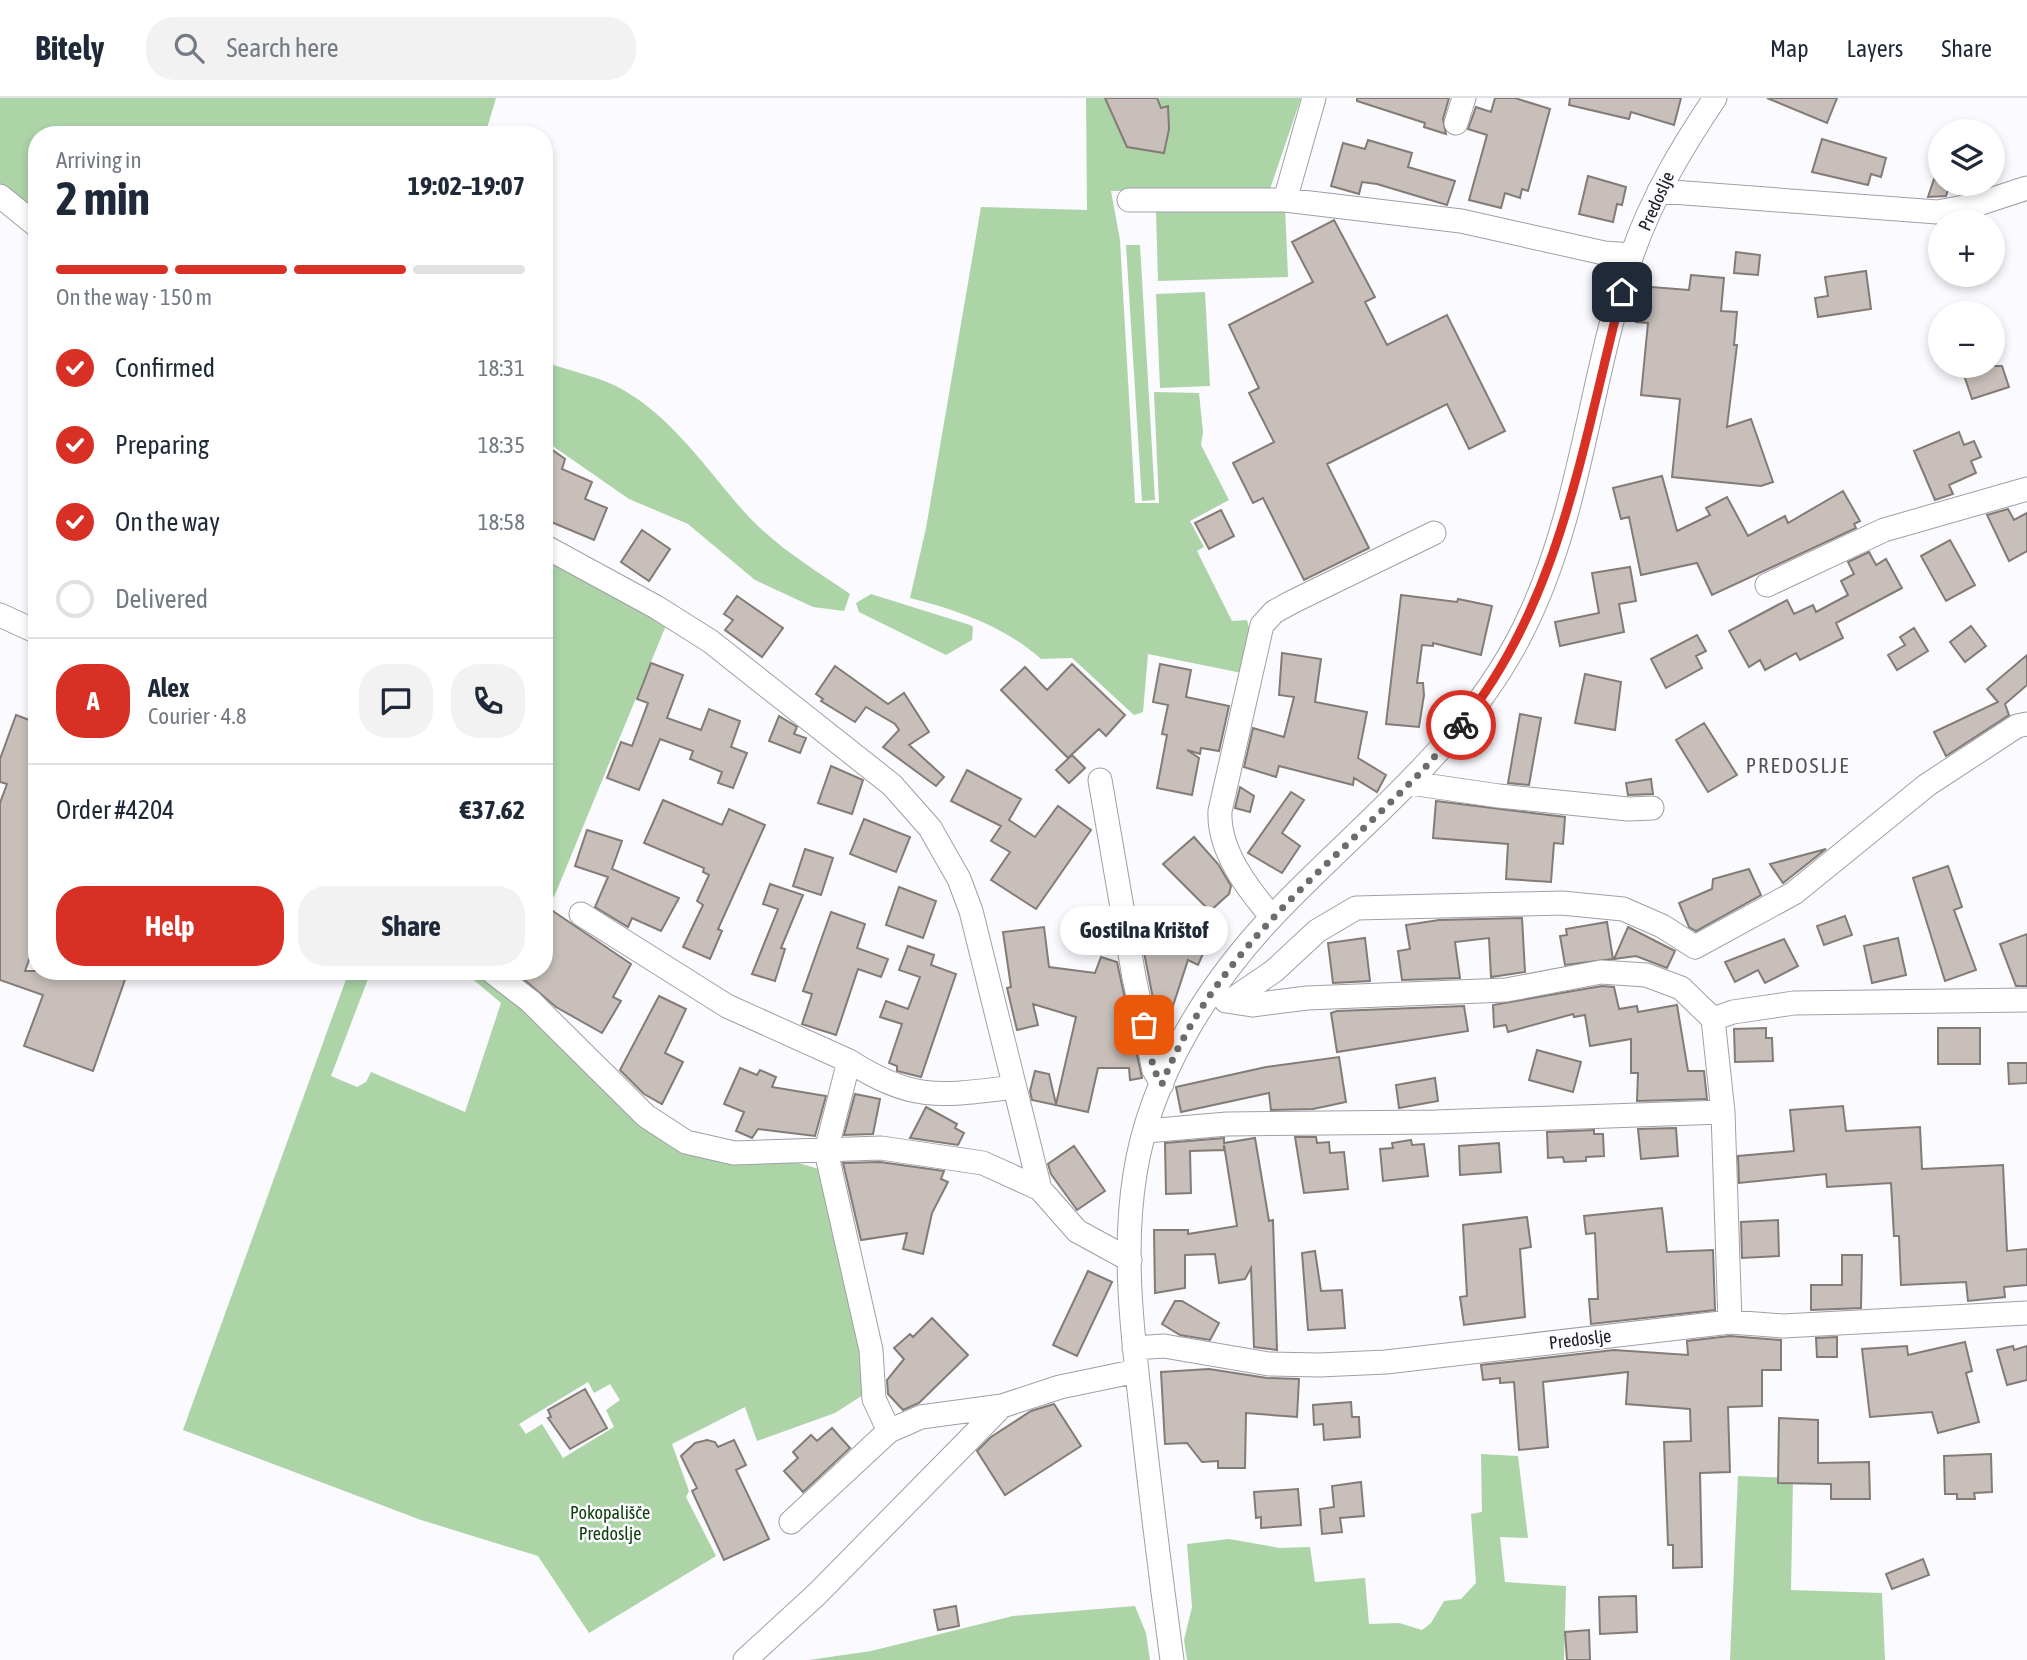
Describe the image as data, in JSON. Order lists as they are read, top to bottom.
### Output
{
  "streets": {
    "street": ["Predoslje"]
  },
  "districts": ["PREDOSLJE"],
  "parks": ["Pokopališče Predoslje"],
  "places": ["Gostilna Krištof"],
  "page": {
    "header": "Bitely",
    "search": "Search here",
    "nav": ["Map", "Layers", "Share"],
    "map_buttons": ["+", "−"],
    "heading": ["2 min", "Arriving in", "19:02–19:07"],
    "panel": [
      "Alex",
      "Courier · 4.8",
      "Order #4204",
      "€37.62"
    ],
    "bar": "On the way · 150 m",
    "list": [
      ["Confirmed", "18:31"],
      ["Preparing", "18:35"],
      ["On the way", "18:58"],
      "Delivered"
    ],
    "round": "A",
    "buttons": ["Help", "Share"],
    "bubble": "Gostilna Krištof"
  }
}
